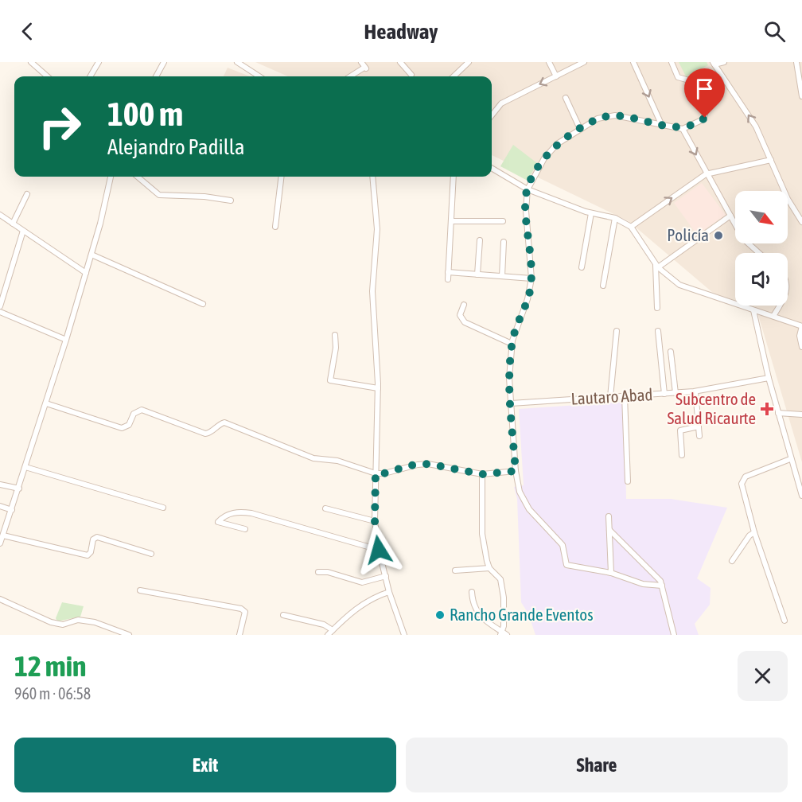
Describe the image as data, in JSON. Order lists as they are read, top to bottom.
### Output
{
  "streets": {
    "street": ["Lautaro Abad"]
  },
  "places": {
    "other": ["Policía", "Rancho Grande Eventos"],
    "health": ["Subcentro de Salud Ricaurte"]
  },
  "north": "bottom right",
  "page": {
    "header": "Headway",
    "turn": ["100 m", "Alejandro Padilla"],
    "heading": ["12 min", "960 m · 06:58"],
    "buttons": ["Exit", "Share"]
  }
}
